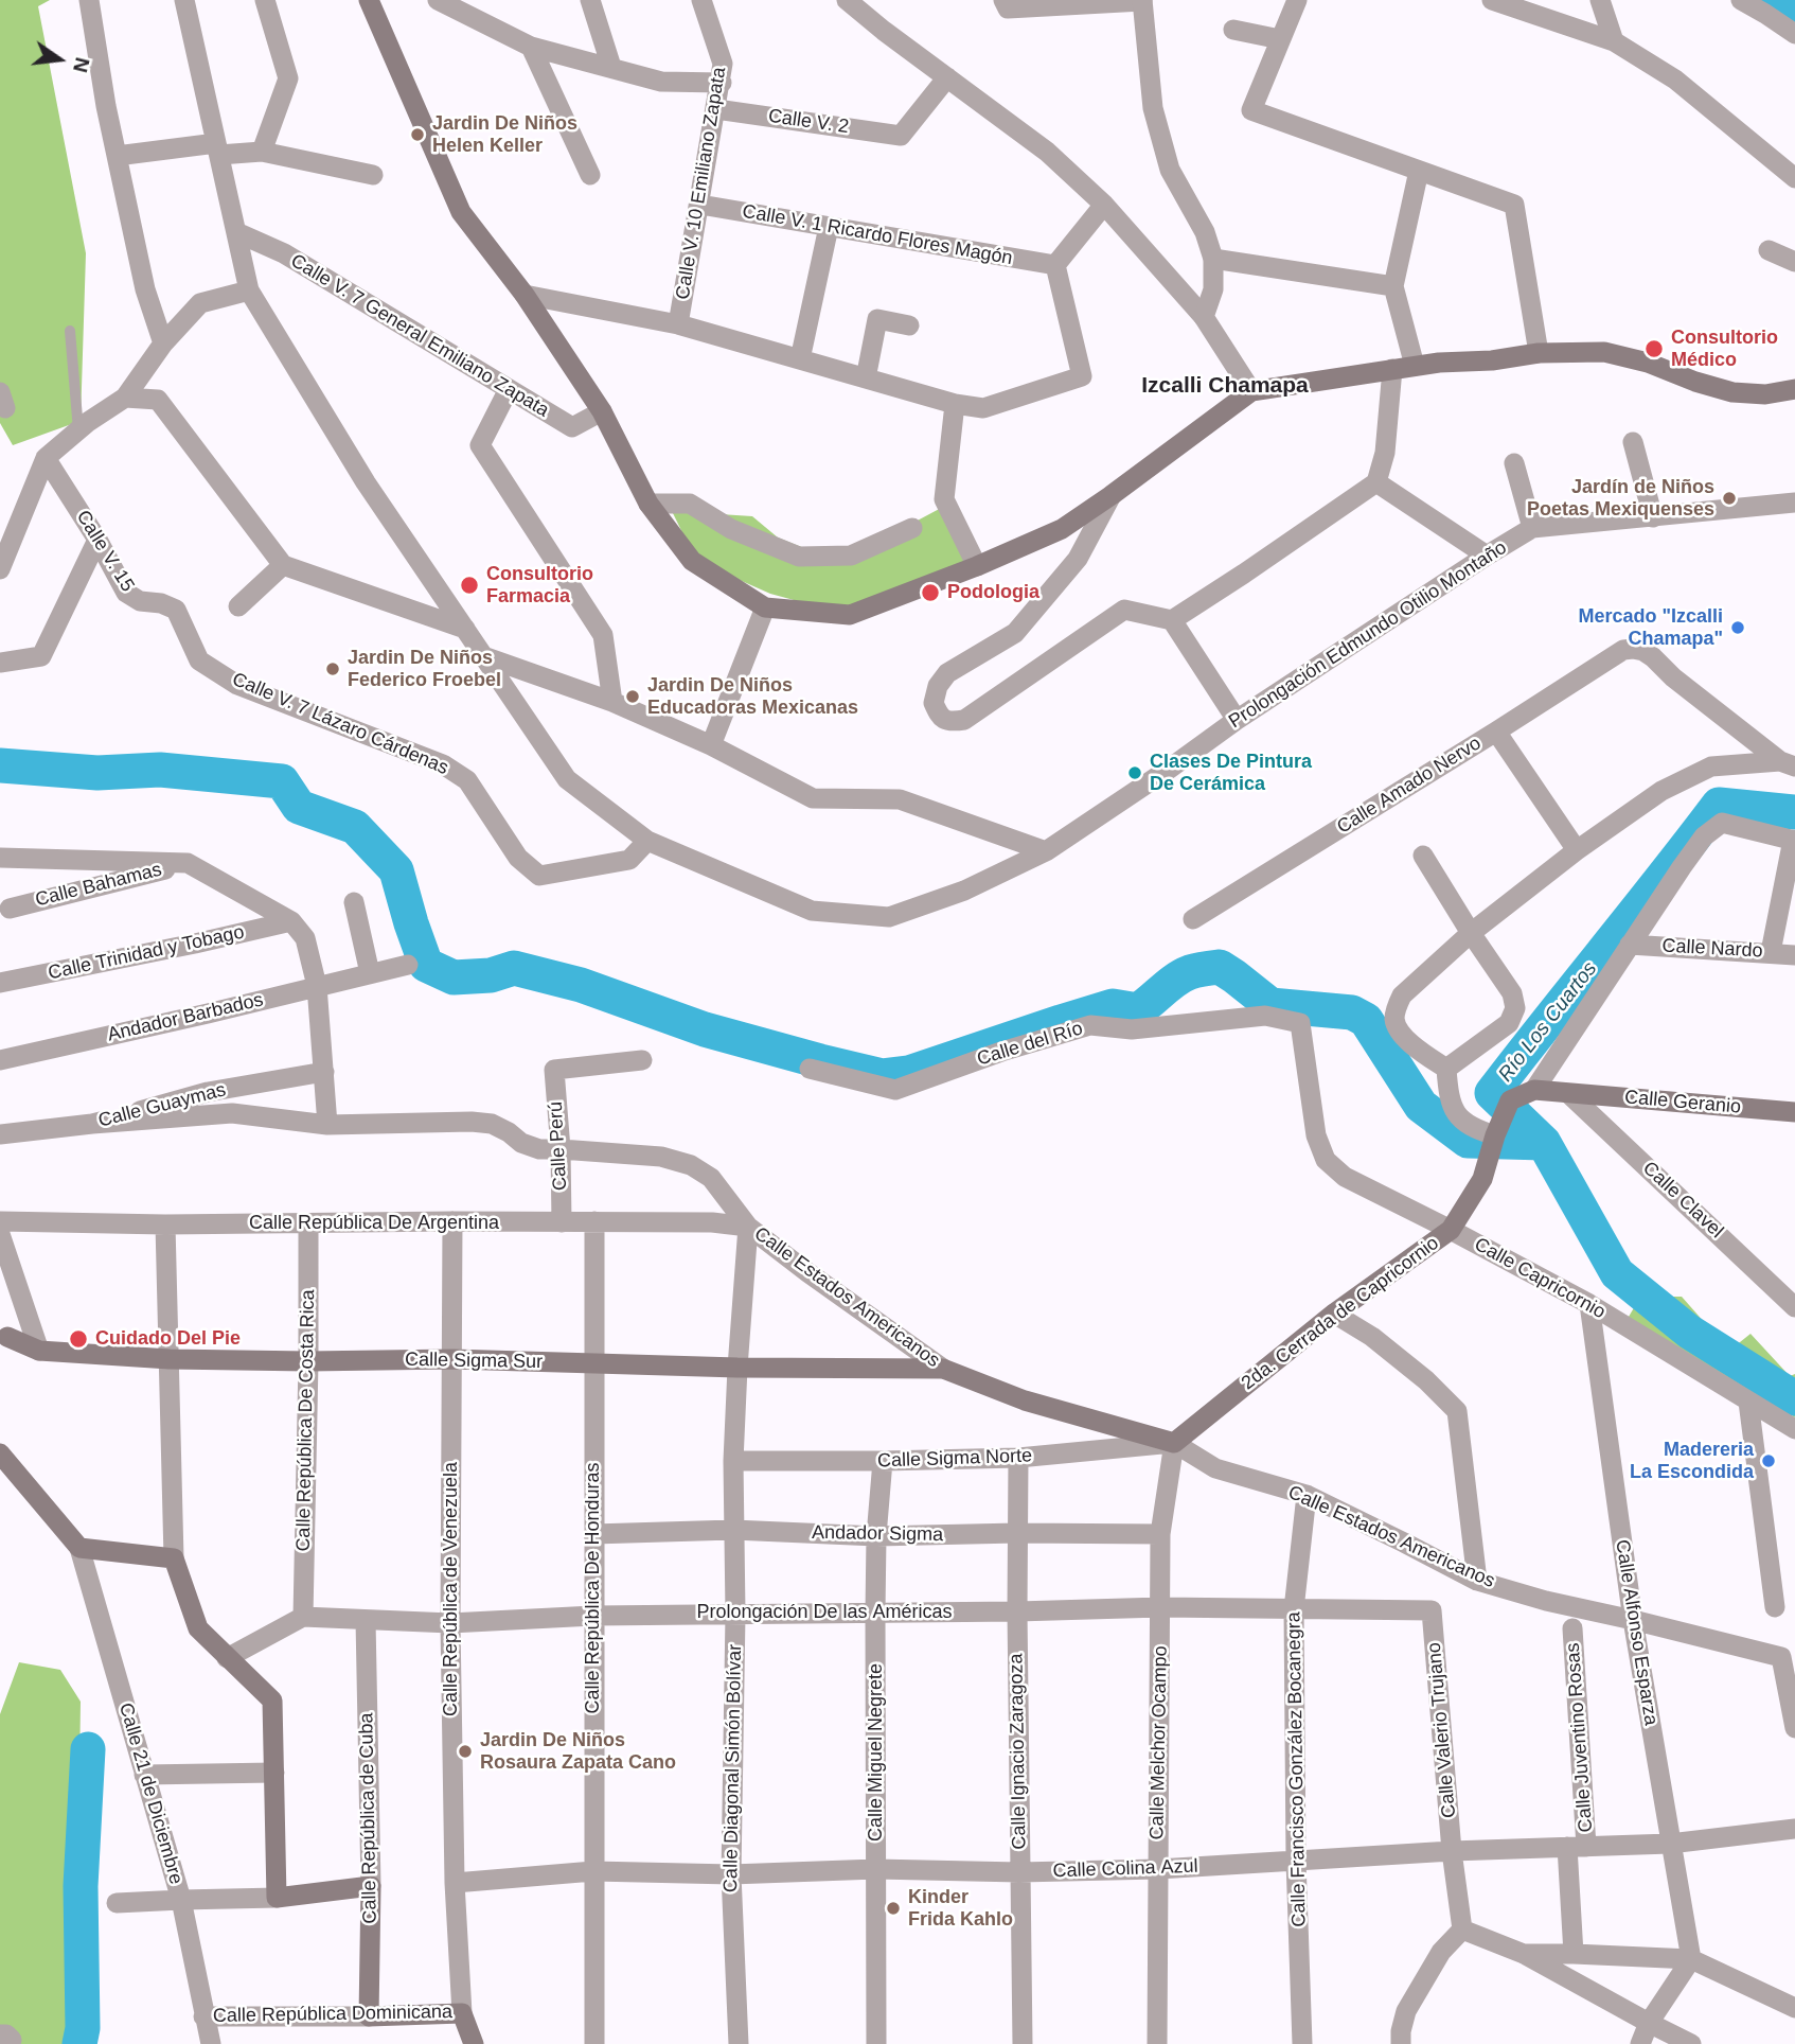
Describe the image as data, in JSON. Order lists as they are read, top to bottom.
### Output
{
  "streets": {
    "main road": [
      "Calle Geranio",
      "Calle Estados Americanos",
      "2da. Cerrada de Capricornio",
      "Calle Sigma Sur",
      "Calle República de Venezuela",
      "Calle República de Cuba",
      "Calle República Dominicana"
    ],
    "street": [
      "Calle V. 2",
      "Calle V. 10 Emiliano Zapata",
      "Calle V. 1 Ricardo Flores Magón",
      "Calle V. 7 General Emiliano Zapata",
      "Calle V. 15",
      "Prolongación Edmundo Otilio Montaño",
      "Calle V. 7 Lázaro Cárdenas",
      "Calle Amado Nervo",
      "Calle Bahamas",
      "Calle Nardo",
      "Calle Trinidad y Tobago",
      "Andador Barbados",
      "Calle del Río",
      "Calle Guaymas",
      "Calle Perú",
      "Calle Clavel",
      "Calle República De Argentina",
      "Calle Capricornio",
      "Calle República De Costa Rica",
      "Calle Sigma Norte",
      "Andador Sigma",
      "Calle República De Honduras",
      "Prolongación De las Américas",
      "Calle Alfonso Esparza",
      "Calle Valerio Trujano",
      "Calle Juventino Rosas",
      "Calle Melchor Ocampo",
      "Calle Ignacio Zaragoza",
      "Calle Miguel Negrete",
      "Calle Diagonal Simón Bolívar",
      "Calle Francisco González Bocanegra",
      "Calle 21 de Diciembre",
      "Calle Colina Azul"
    ]
  },
  "crossings": [
    ["Calle V. 2", "Calle V. 10 Emiliano Zapata"],
    ["Calle V. 10 Emiliano Zapata", "Calle V. 1 Ricardo Flores Magón"],
    ["Calle V. 7 General Emiliano Zapata", "Prolongación Edmundo Otilio Montaño"],
    ["Calle V. 15", "Calle V. 7 Lázaro Cárdenas"],
    ["Prolongación Edmundo Otilio Montaño", "Calle V. 7 Lázaro Cárdenas"],
    ["Calle del Río", "Calle Capricornio"],
    ["Calle Geranio", "Calle Clavel"],
    ["Calle Guaymas", "Calle Estados Americanos"],
    ["Calle Perú", "Calle República De Argentina"],
    ["Calle Perú", "Calle Estados Americanos"],
    ["Calle República De Argentina", "Calle Estados Americanos"],
    ["Calle República De Argentina", "Calle República De Costa Rica"],
    ["Calle República De Argentina", "Calle República De Honduras"],
    ["Calle República De Argentina", "Calle República de Venezuela"],
    ["Calle República De Argentina", "Calle Diagonal Simón Bolívar"],
    ["Calle Capricornio", "2da. Cerrada de Capricornio"],
    ["Calle Capricornio", "Calle Alfonso Esparza"],
    ["Calle Estados Americanos", "2da. Cerrada de Capricornio"],
    ["Calle Estados Americanos", "Calle Sigma Sur"],
    ["Calle Estados Americanos", "Calle Sigma Norte"],
    ["Calle Estados Americanos", "Calle Alfonso Esparza"],
    ["Calle Estados Americanos", "Calle Melchor Ocampo"],
    ["Calle Estados Americanos", "Calle Diagonal Simón Bolívar"],
    ["Calle Estados Americanos", "Calle Francisco González Bocanegra"],
    ["2da. Cerrada de Capricornio", "Calle Sigma Norte"],
    ["2da. Cerrada de Capricornio", "Calle Melchor Ocampo"],
    ["Calle Sigma Sur", "Calle República De Costa Rica"],
    ["Calle Sigma Sur", "Calle República De Honduras"],
    ["Calle Sigma Sur", "Calle República de Venezuela"],
    ["Calle Sigma Sur", "Calle Diagonal Simón Bolívar"],
    ["Calle República De Costa Rica", "Prolongación De las Américas"],
    ["Calle Sigma Norte", "Calle Melchor Ocampo"],
    ["Calle Sigma Norte", "Calle Ignacio Zaragoza"],
    ["Calle Sigma Norte", "Calle Miguel Negrete"],
    ["Calle Sigma Norte", "Calle Diagonal Simón Bolívar"],
    ["Andador Sigma", "Calle República De Honduras"],
    ["Andador Sigma", "Calle Melchor Ocampo"],
    ["Andador Sigma", "Calle Ignacio Zaragoza"],
    ["Andador Sigma", "Calle Miguel Negrete"],
    ["Andador Sigma", "Calle Diagonal Simón Bolívar"],
    ["Calle República De Honduras", "Prolongación De las Américas"],
    ["Calle República De Honduras", "Calle Colina Azul"],
    ["Calle República de Venezuela", "Prolongación De las Américas"],
    ["Calle República de Venezuela", "Calle Colina Azul"],
    ["Calle República de Venezuela", "Calle República Dominicana"],
    ["Prolongación De las Américas", "Calle Valerio Trujano"],
    ["Prolongación De las Américas", "Calle Melchor Ocampo"],
    ["Prolongación De las Américas", "Calle Ignacio Zaragoza"],
    ["Prolongación De las Américas", "Calle Miguel Negrete"],
    ["Prolongación De las Américas", "Calle Diagonal Simón Bolívar"],
    ["Prolongación De las Américas", "Calle Francisco González Bocanegra"],
    ["Prolongación De las Américas", "Calle República de Cuba"],
    ["Calle Alfonso Esparza", "Calle Colina Azul"],
    ["Calle Valerio Trujano", "Calle Colina Azul"],
    ["Calle Juventino Rosas", "Calle Colina Azul"],
    ["Calle Melchor Ocampo", "Calle Colina Azul"],
    ["Calle Ignacio Zaragoza", "Calle Colina Azul"],
    ["Calle Miguel Negrete", "Calle Colina Azul"],
    ["Calle Diagonal Simón Bolívar", "Calle Colina Azul"],
    ["Calle Francisco González Bocanegra", "Calle Colina Azul"],
    ["Calle 21 de Diciembre", "Calle República Dominicana"],
    ["Calle República de Cuba", "Calle República Dominicana"]
  ],
  "districts": ["Izcalli Chamapa"],
  "water": ["Río Los Cuartos"],
  "places": [
    "Jardin De Niños Helen Keller",
    "Consultorio Médico",
    "Jardín de Niños Poetas Mexiquenses",
    "Consultorio Farmacia",
    "Podologia",
    "Mercado \"Izcalli Chamapa\"",
    "Jardin De Niños Federico Froebel",
    "Jardin De Niños Educadoras Mexicanas",
    "Clases De Pintura De Cerámica",
    "Cuidado Del Pie",
    "Madereria La Escondida",
    "Jardin De Niños Rosaura Zapata Cano",
    "Kinder Frida Kahlo"
  ],
  "north": "right"
}
